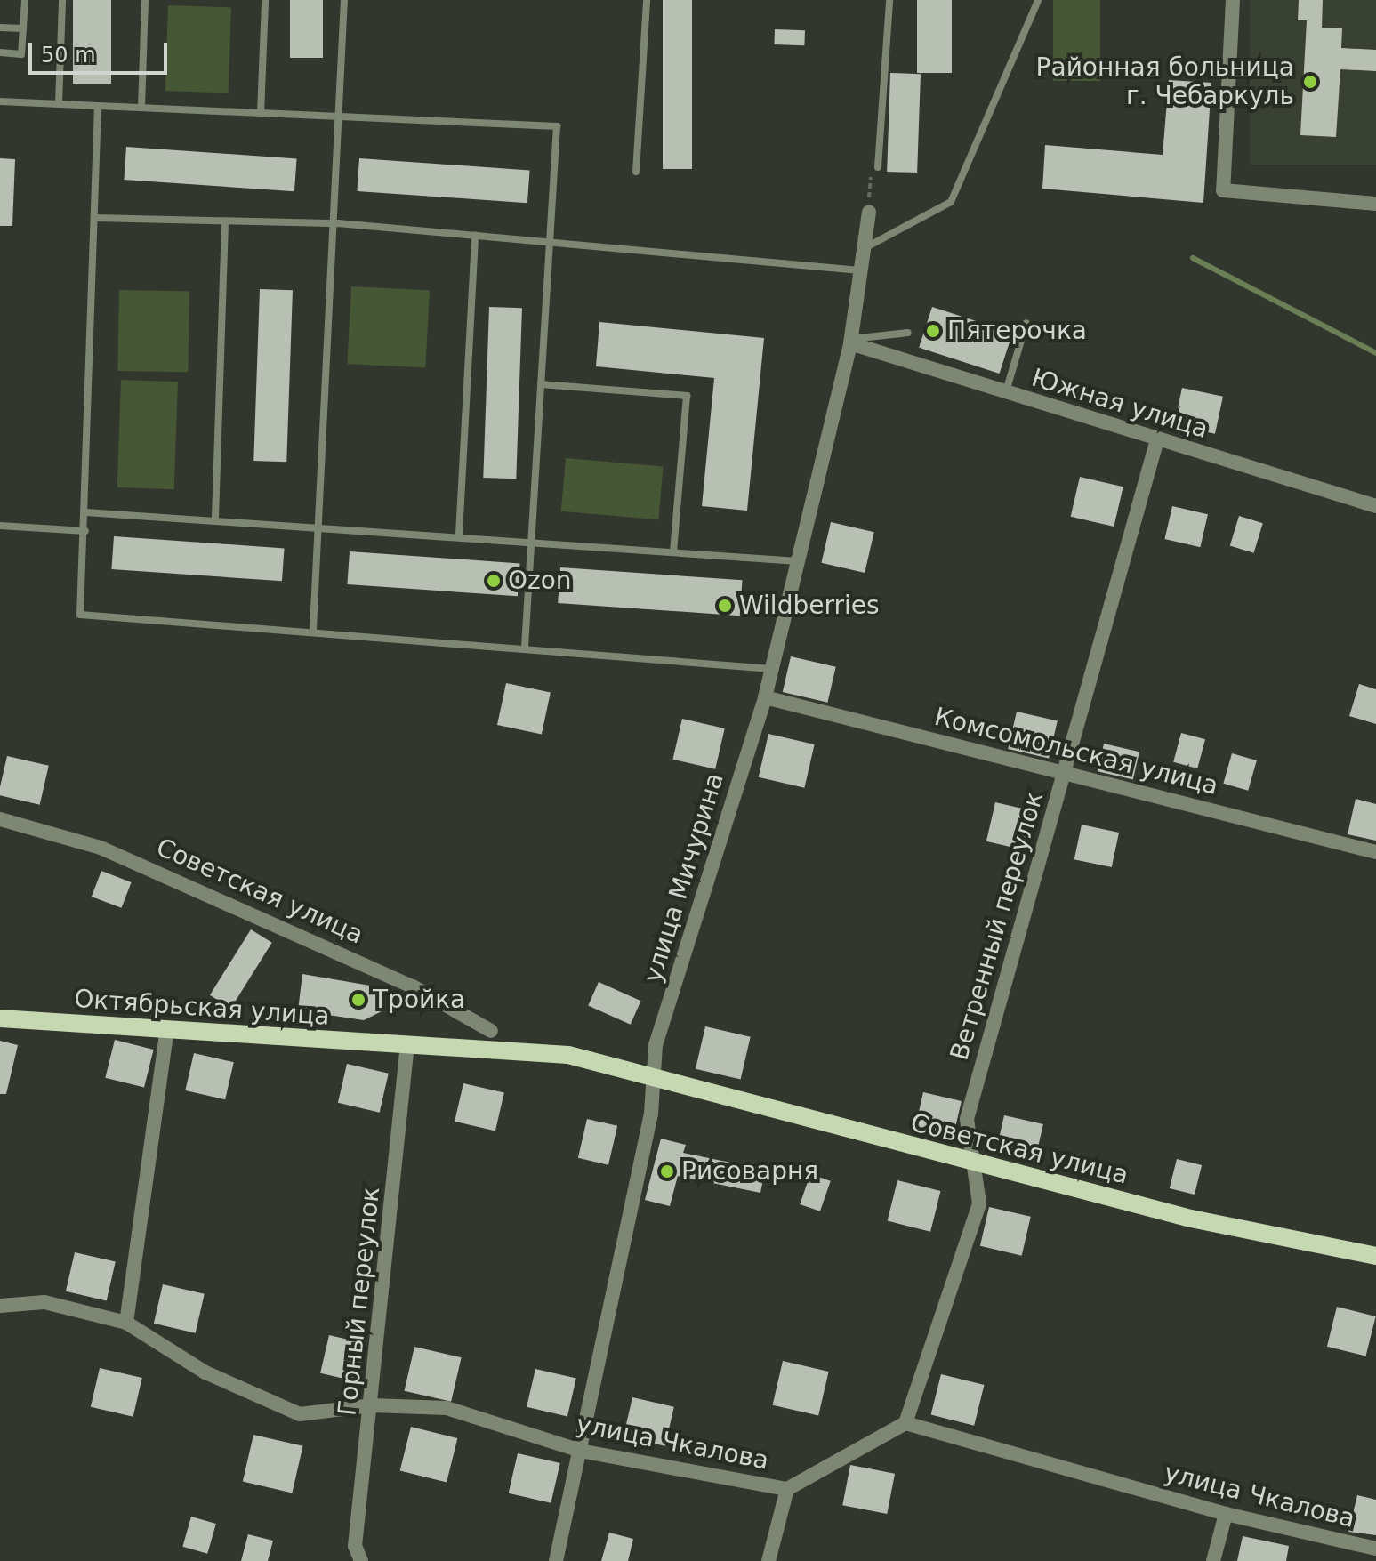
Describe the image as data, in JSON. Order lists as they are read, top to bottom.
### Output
{
  "streets": {
    "main road": ["Советская улица", "Октябрьская улица"],
    "street": [
      "Южная улица",
      "Комсомольская улица",
      "улица Мичурина",
      "Ветренный переулок",
      "Горный переулок",
      "улица Чкалова"
    ]
  },
  "crossings": [
    ["Южная улица", "улица Мичурина"],
    ["Южная улица", "Ветренный переулок"],
    ["Комсомольская улица", "улица Мичурина"],
    ["Комсомольская улица", "Ветренный переулок"],
    ["улица Мичурина", "Советская улица"],
    ["улица Мичурина", "Октябрьская улица"],
    ["улица Мичурина", "улица Чкалова"],
    ["Советская улица", "Ветренный переулок"],
    ["Советская улица", "Октябрьская улица"],
    ["Ветренный переулок", "улица Чкалова"],
    ["Октябрьская улица", "Горный переулок"],
    ["Горный переулок", "улица Чкалова"]
  ],
  "places": [
    "Районная больница г. Чебаркуль",
    "Пятерочка",
    "Ozon",
    "Wildberries",
    "Тройка",
    "Рисоварня"
  ],
  "scale_bar": "50 m"
}
